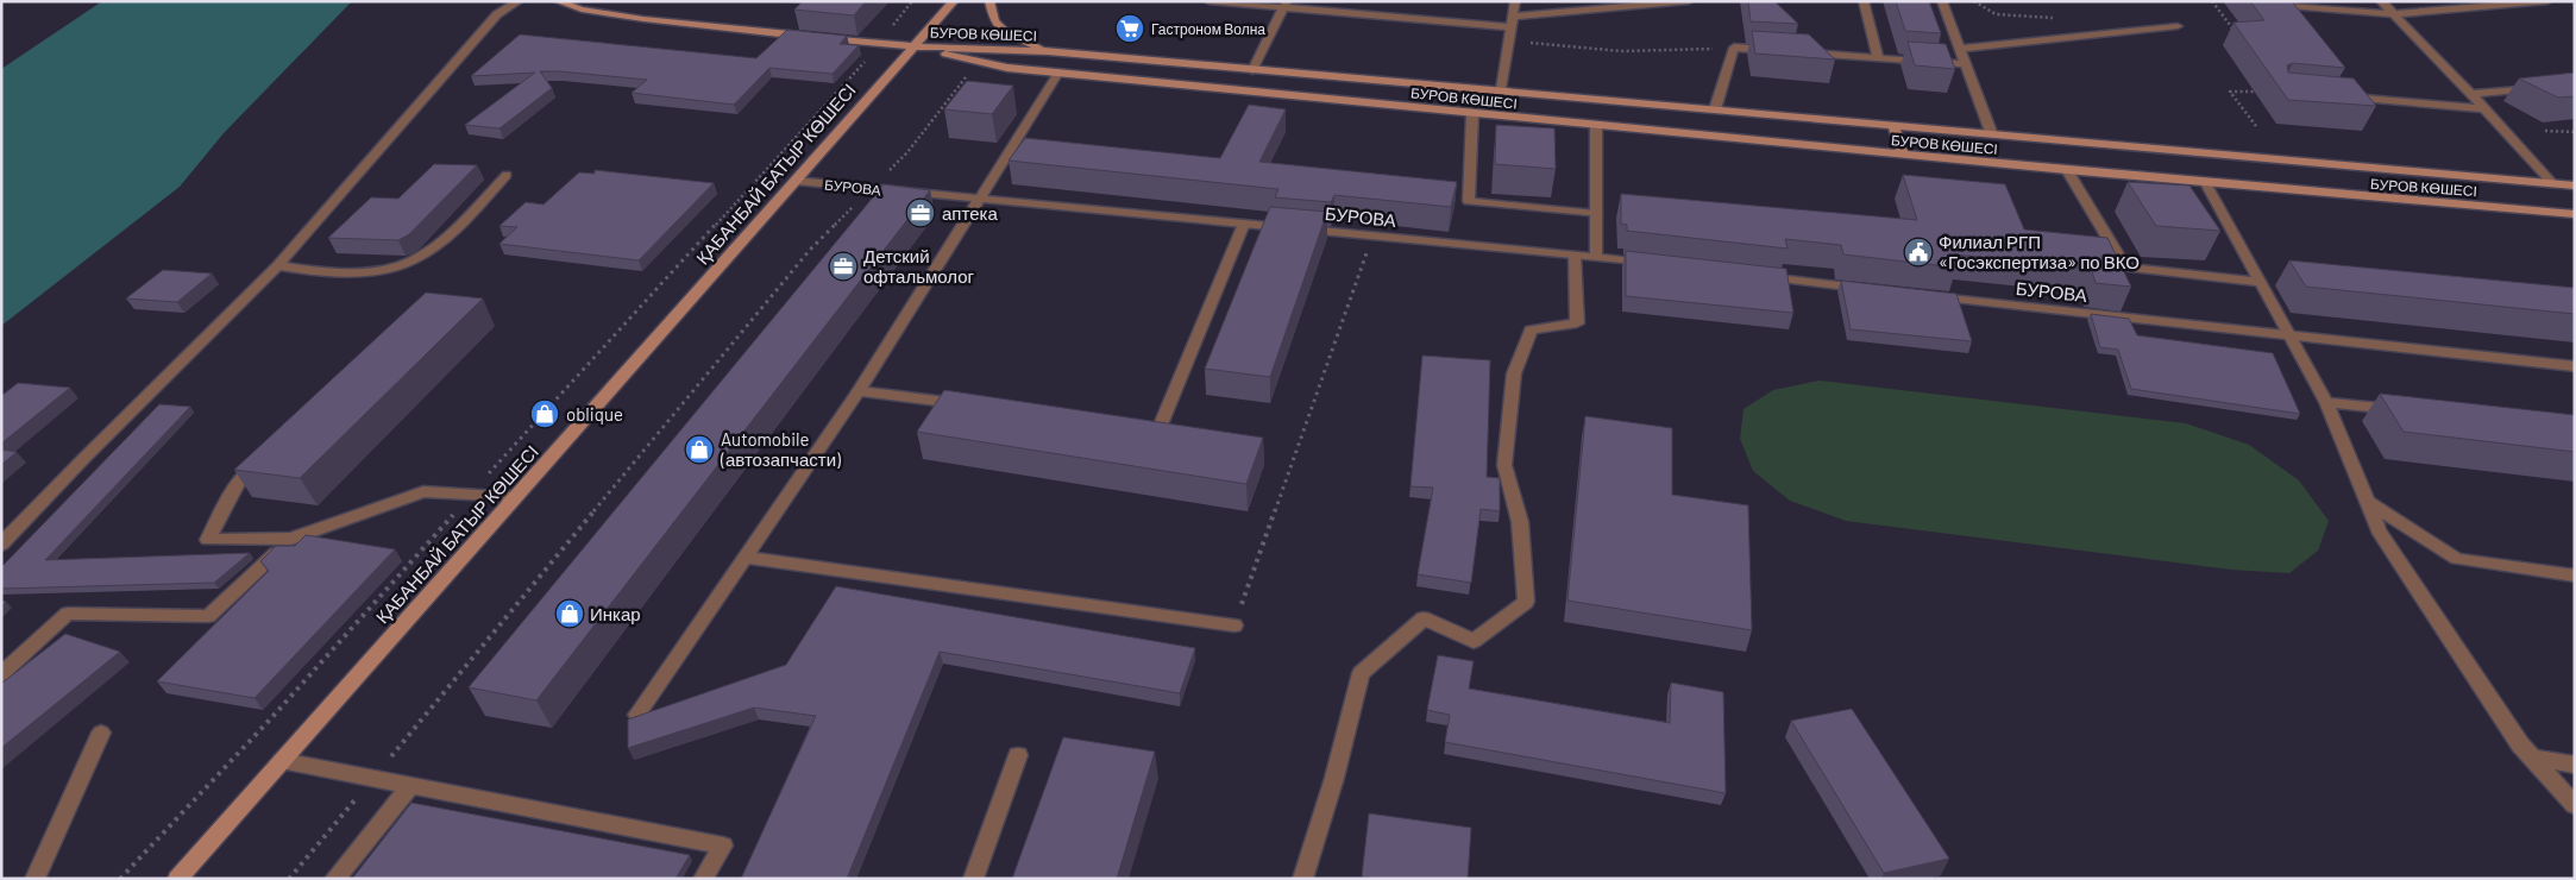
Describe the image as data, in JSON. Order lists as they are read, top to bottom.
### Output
{
  "streets": {
    "main road": ["БУРОВ КӨШЕСІ", "ҚАБАНБАЙ БАТЫР КӨШЕСІ"],
    "street": ["БУРОВА"]
  },
  "crossings": [
    ["БУРОВ КӨШЕСІ", "ҚАБАНБАЙ БАТЫР КӨШЕСІ"],
    ["ҚАБАНБАЙ БАТЫР КӨШЕСІ", "БУРОВА"]
  ],
  "places": {
    "supermarket": ["Гастроном Волна"],
    "office": ["аптека", "Детский офтальмолог"],
    "public building": ["Филиал РГП «Госэкспертиза» по ВКО"],
    "shop": ["oblique", "Automobile (автозапчасти)", "Инкар"]
  }
}
